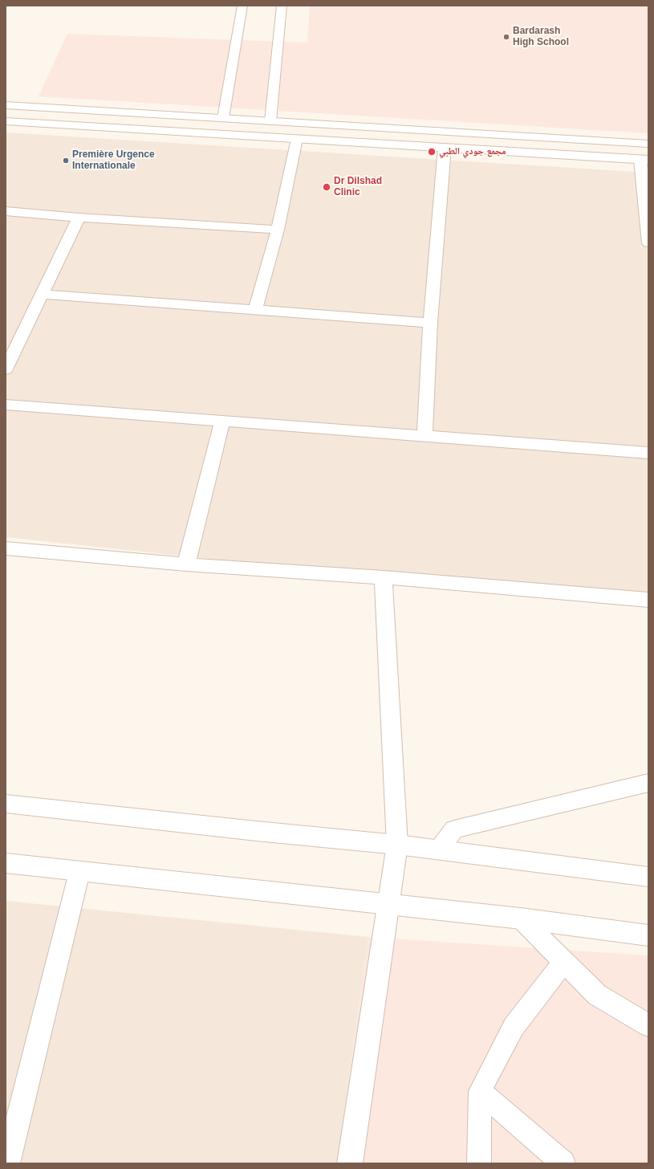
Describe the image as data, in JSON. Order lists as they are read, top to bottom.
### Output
{
  "places": [
    "Bardarash High School",
    "مجمع جودي الطبي",
    "Première Urgence Internationale",
    "Dr Dilshad Clinic"
  ]
}
